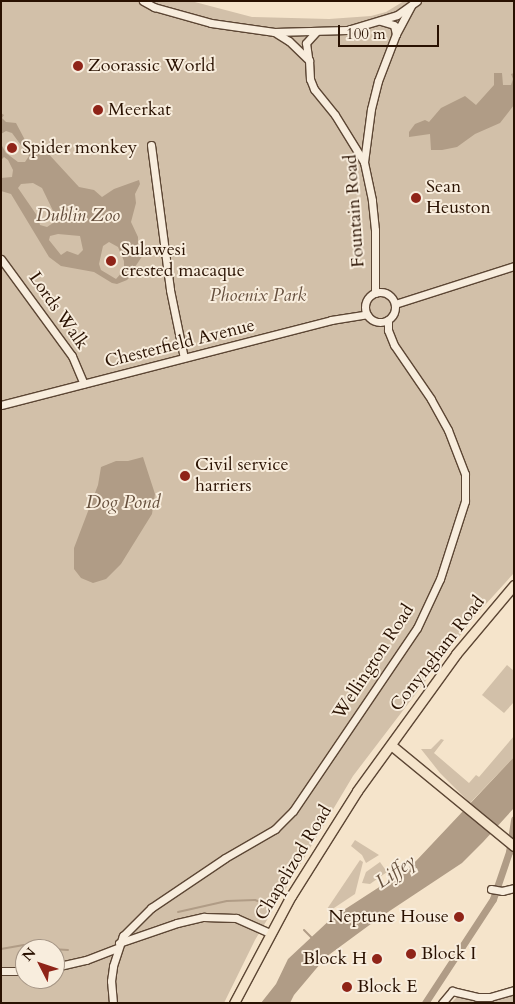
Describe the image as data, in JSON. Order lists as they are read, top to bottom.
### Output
{
  "streets": {
    "main road": ["Conyngham Road", "Chapelizod Road"],
    "street": [
      "Fountain Road",
      "Lords Walk",
      "Chesterfield Avenue",
      "Wellington Road"
    ]
  },
  "crossings": [
    ["Fountain Road", "Chesterfield Avenue"],
    ["Fountain Road", "Wellington Road"],
    ["Lords Walk", "Chesterfield Avenue"],
    ["Chesterfield Avenue", "Wellington Road"],
    ["Conyngham Road", "Chapelizod Road"]
  ],
  "water": ["Dog Pond", "Liffey"],
  "parks": ["Dublin Zoo", "Phoenix Park"],
  "places": [
    "Zoorassic World",
    "Meerkat",
    "Spider monkey",
    "Sean Heuston",
    "Sulawesi crested macaque",
    "Civil service harriers",
    "Neptune House",
    "Block I",
    "Block H",
    "Block E"
  ],
  "scale_bar": "100 m",
  "north": "top left"
}
